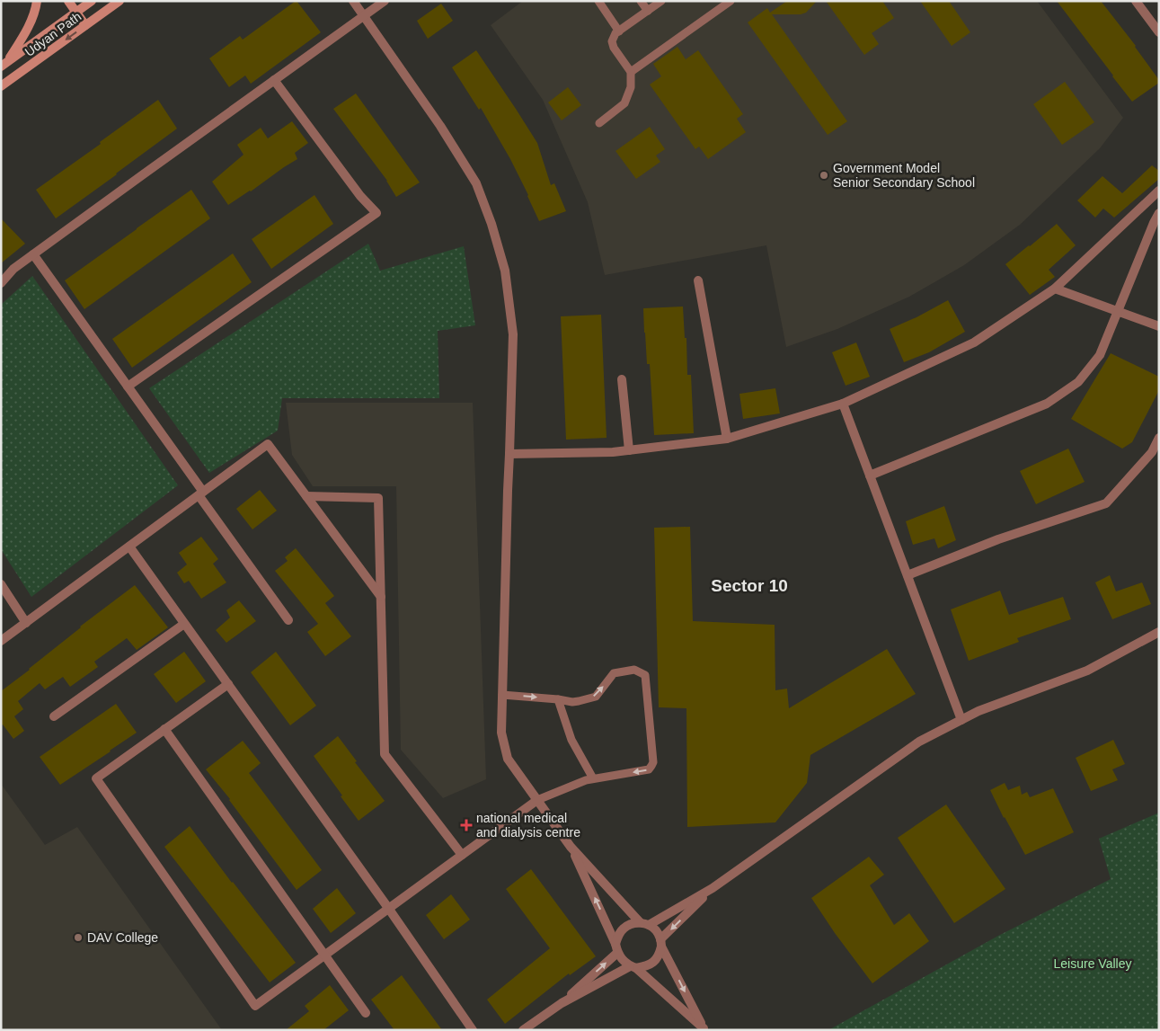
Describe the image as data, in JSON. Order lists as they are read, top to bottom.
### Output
{
  "streets": {
    "main road": ["Udyan Path"]
  },
  "districts": ["Sector 10"],
  "parks": ["Leisure Valley"],
  "places": {
    "other": ["Government Model Senior Secondary School", "DAV College"],
    "health": ["national medical and dialysis centre"]
  }
}
